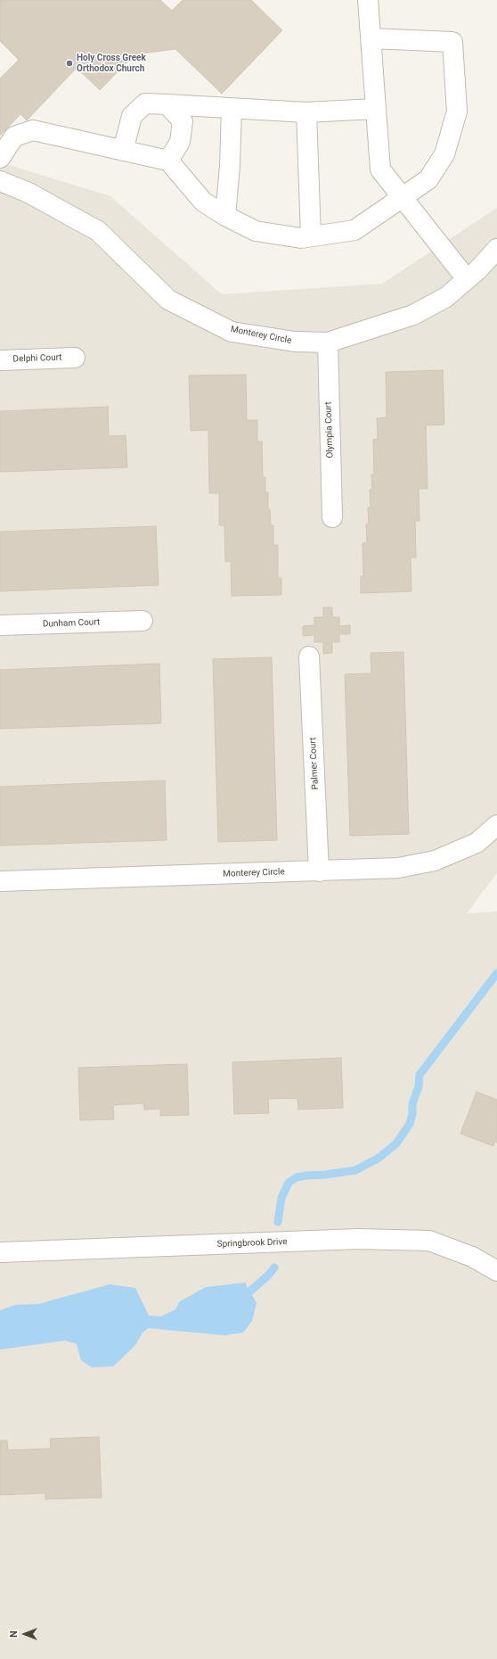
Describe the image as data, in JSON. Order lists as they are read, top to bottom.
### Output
{
  "streets": {
    "street": [
      "Monterey Circle",
      "Delphi Court",
      "Olympia Court",
      "Dunham Court",
      "Palmer Court",
      "Springbrook Drive"
    ]
  },
  "crossings": [
    ["Monterey Circle", "Olympia Court"],
    ["Monterey Circle", "Palmer Court"]
  ],
  "places": ["Holy Cross Greek Orthodox Church"],
  "north": "left"
}
